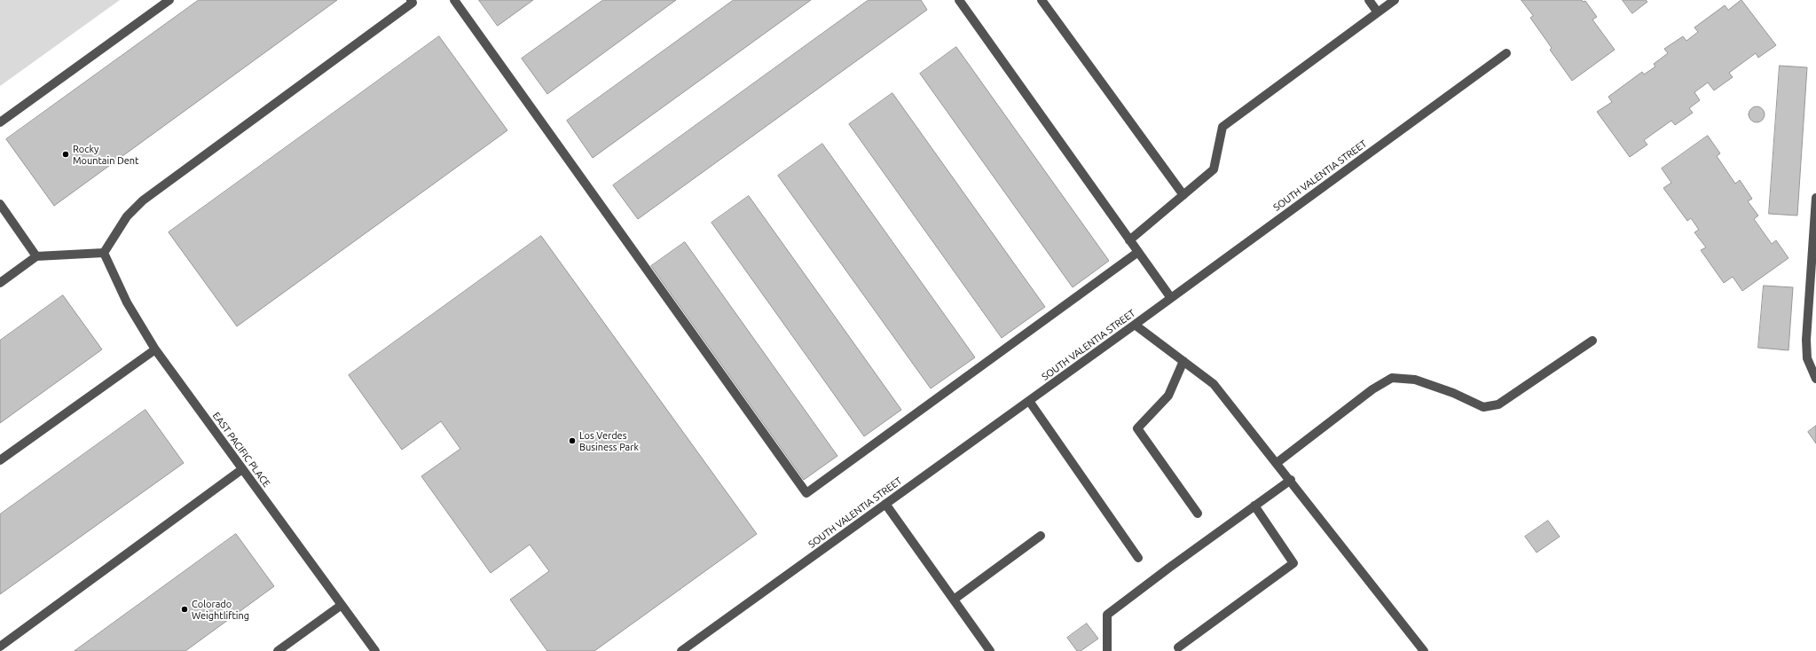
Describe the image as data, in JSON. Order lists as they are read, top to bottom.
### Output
{
  "streets": {
    "street": ["SOUTH VALENTIA STREET", "EAST PACIFIC PLACE"]
  },
  "places": ["Rocky Mountain Dent", "Los Verdes Business Park", "Colorado Weightlifting"]
}
